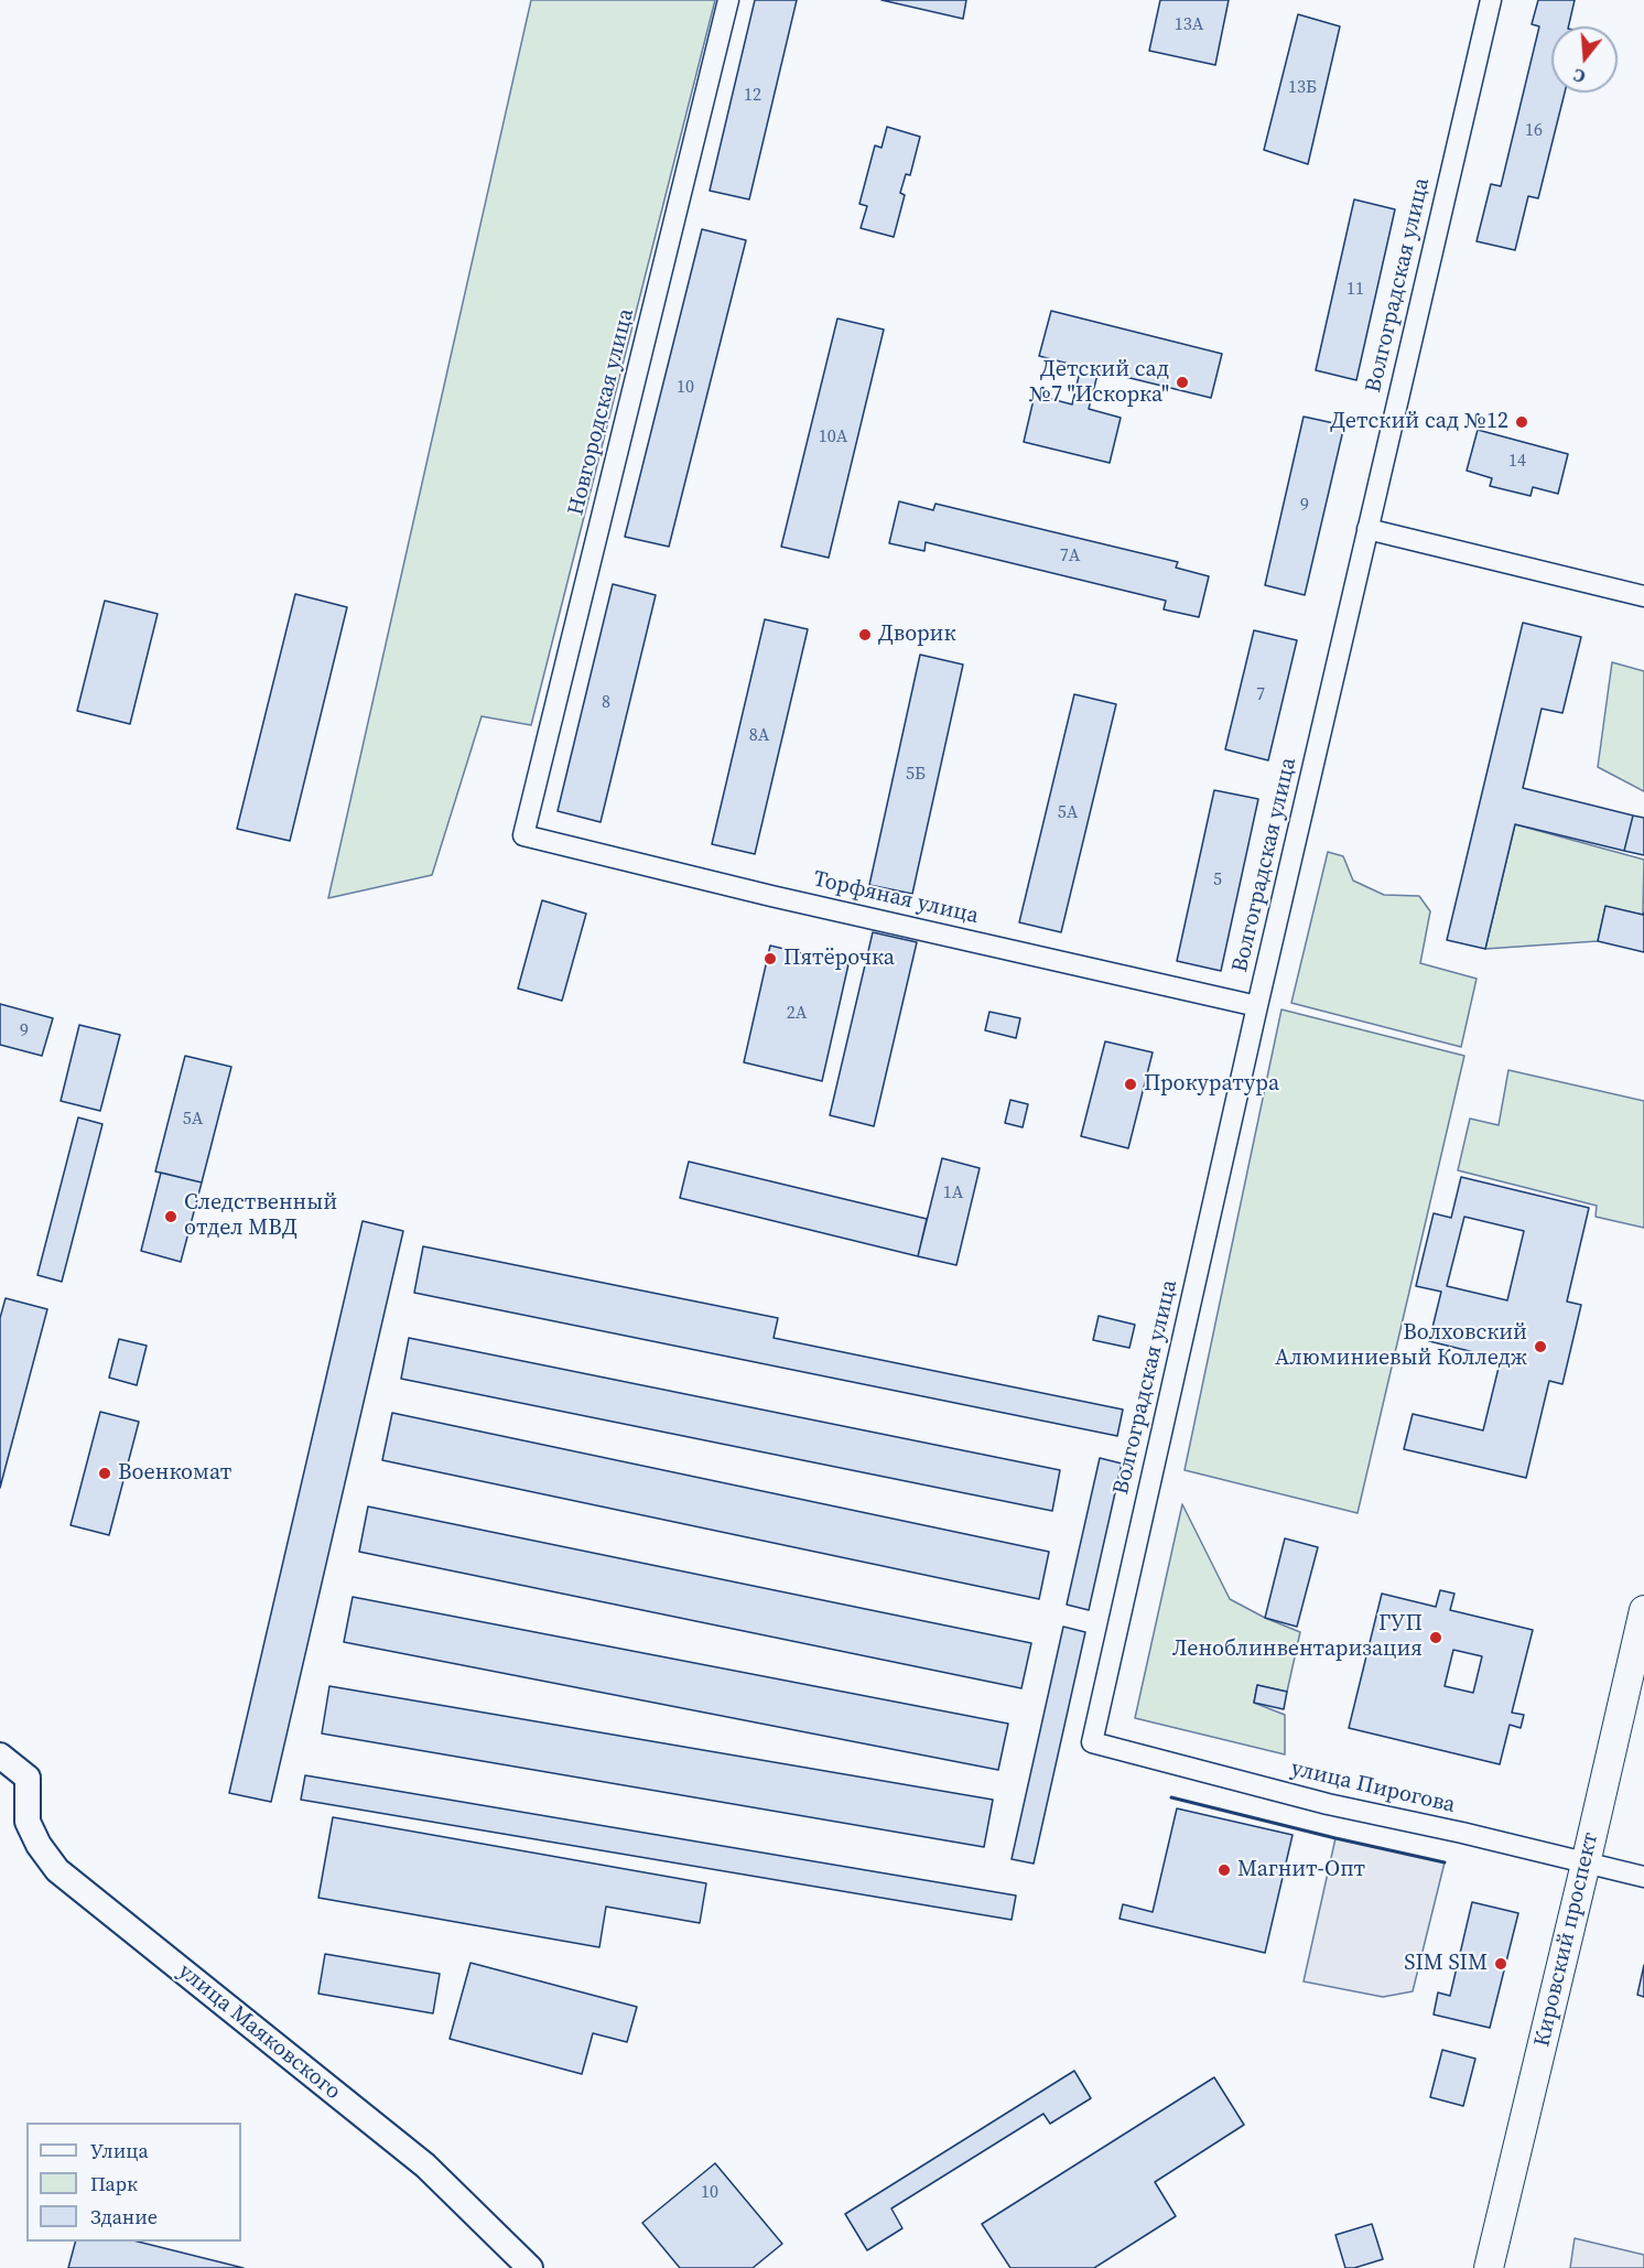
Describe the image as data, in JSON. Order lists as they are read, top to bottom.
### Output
{
  "streets": {
    "main road": ["Кировский проспект"],
    "street": [
      "Волгоградская улица",
      "Новгородская улица",
      "Торфяная улица",
      "улица Пирогова",
      "улица Маяковского"
    ]
  },
  "crossings": [
    ["Волгоградская улица", "Торфяная улица"],
    ["Волгоградская улица", "улица Пирогова"],
    ["Новгородская улица", "Торфяная улица"],
    ["улица Пирогова", "Кировский проспект"]
  ],
  "places": [
    "Детский cад №7 \"Искорка\"",
    "Детский cад №12",
    "Дворик",
    "Пятёрочка",
    "Прокуратура",
    "Следственный отдел МВД",
    "Волховский Алюминиевый Колледж",
    "Военкомат",
    "ГУП Леноблинвентаризация",
    "Магнит-Опт",
    "SIM SIM"
  ],
  "house_numbers": [
    "13А",
    "13Б",
    "12",
    "16",
    "11",
    "10",
    "10А",
    "14",
    "9",
    "7А",
    "7",
    "8",
    "8А",
    "5Б",
    "5А",
    "5",
    "2А",
    "9",
    "5А",
    "1А",
    "10"
  ],
  "legend": ["Улица", "Парк", "Здание"],
  "north": "bottom"
}
